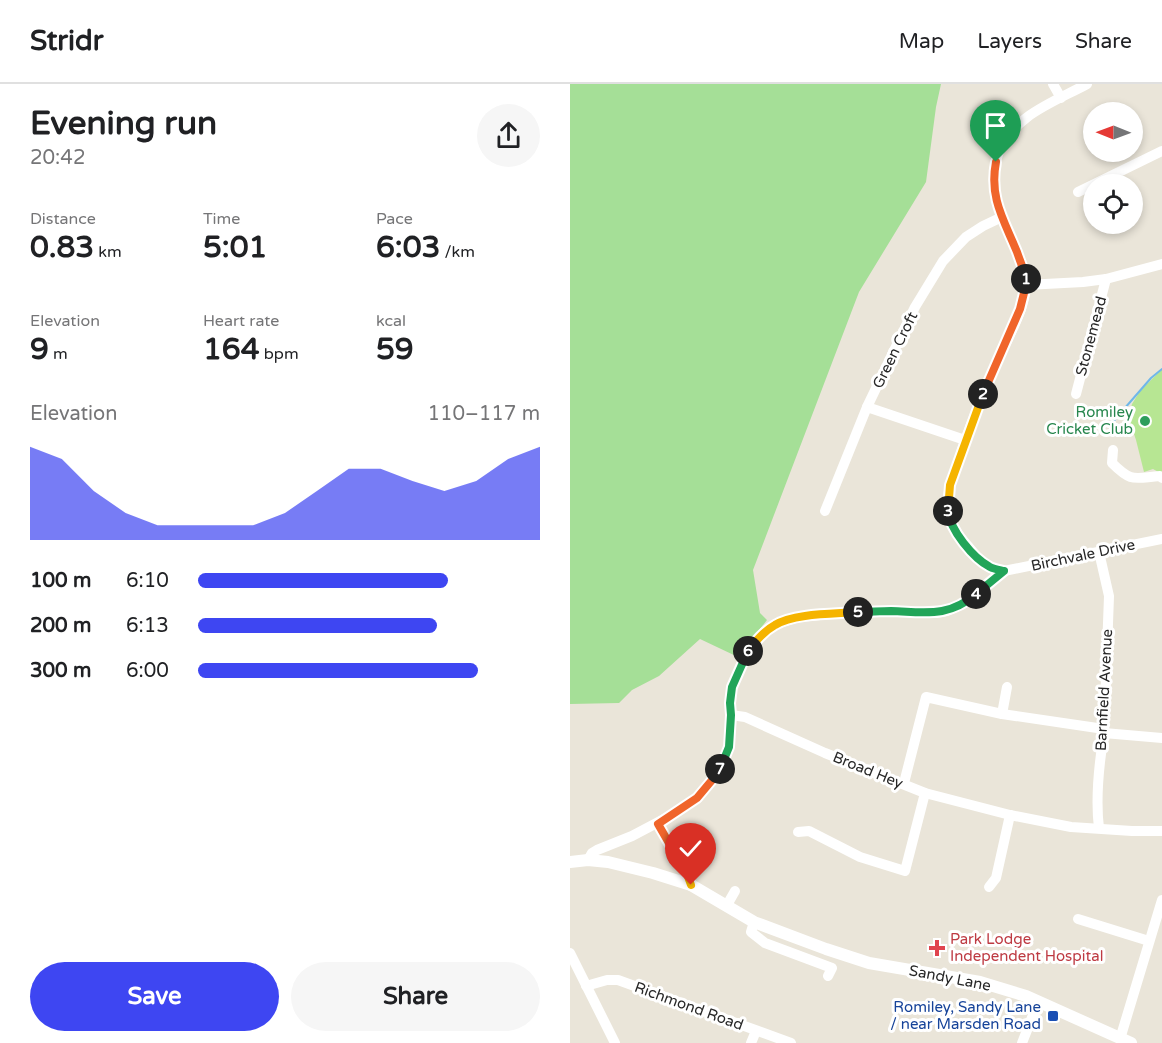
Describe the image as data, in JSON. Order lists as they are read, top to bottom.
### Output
{
  "streets": {
    "street": [
      "Stonemead",
      "Green Croft",
      "Birchvale Drive",
      "Barnfield Avenue",
      "Broad Hey",
      "Sandy Lane",
      "Richmond Road"
    ]
  },
  "crossings": [
    ["Birchvale Drive", "Barnfield Avenue"],
    ["Birchvale Drive", "Broad Hey"],
    ["Barnfield Avenue", "Broad Hey"]
  ],
  "places": {
    "other": ["Romiley Cricket Club"],
    "health": ["Park Lodge Independent Hospital"],
    "transit": ["Romiley, Sandy Lane / near Marsden Road"]
  },
  "north": "left",
  "page": {
    "header": "Stridr",
    "nav": ["Map", "Layers", "Share"],
    "heading": ["Evening run", "20:42"],
    "stats": [
      ["Distance", "0.83 km"],
      ["Time", "5:01"],
      ["Pace", "6:03 /km"],
      ["Elevation", "9 m"],
      ["Heart rate", "164 bpm"],
      ["kcal", "59"]
    ],
    "pins": [
      "1",
      "2",
      "3",
      "4",
      "5",
      "6",
      "7"
    ],
    "chart": ["Elevation", "110–117 m"],
    "list": [
      {
        "name": "100 m",
        "note": "6:10"
      },
      {
        "name": "200 m",
        "note": "6:13"
      },
      {
        "name": "300 m",
        "note": "6:00"
      }
    ],
    "buttons": ["Save", "Share"]
  }
}
